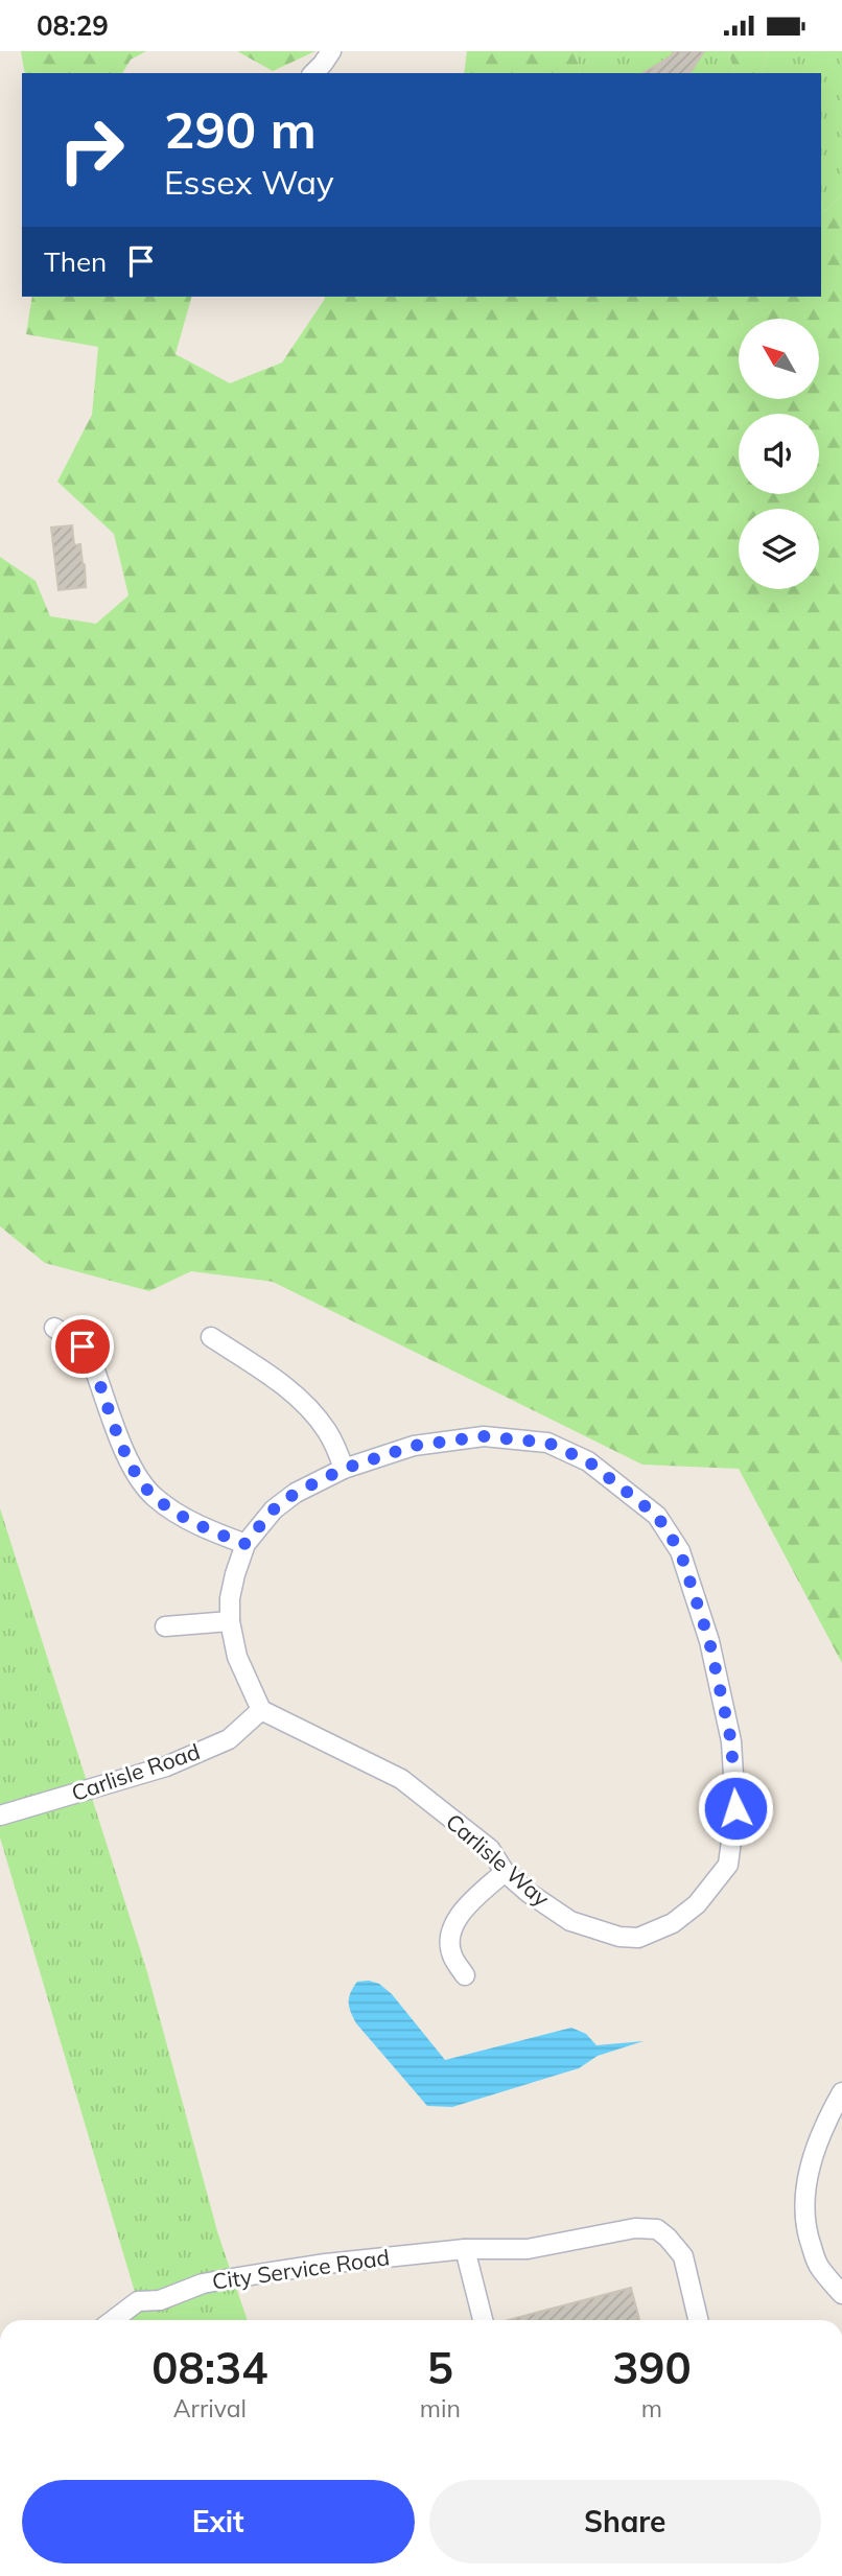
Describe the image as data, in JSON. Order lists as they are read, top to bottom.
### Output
{
  "streets": {
    "street": ["Carlisle Road", "Carlisle Way", "City Service Road"]
  },
  "crossings": [
    ["Carlisle Road", "Carlisle Way"]
  ],
  "north": "top left",
  "page": {
    "status": "08:29",
    "turn": ["290 m", "Essex Way"],
    "then": "Then",
    "eta": [
      "08:34",
      "Arrival",
      "5",
      "min",
      "390",
      "m"
    ],
    "buttons": ["Exit", "Share"]
  }
}
